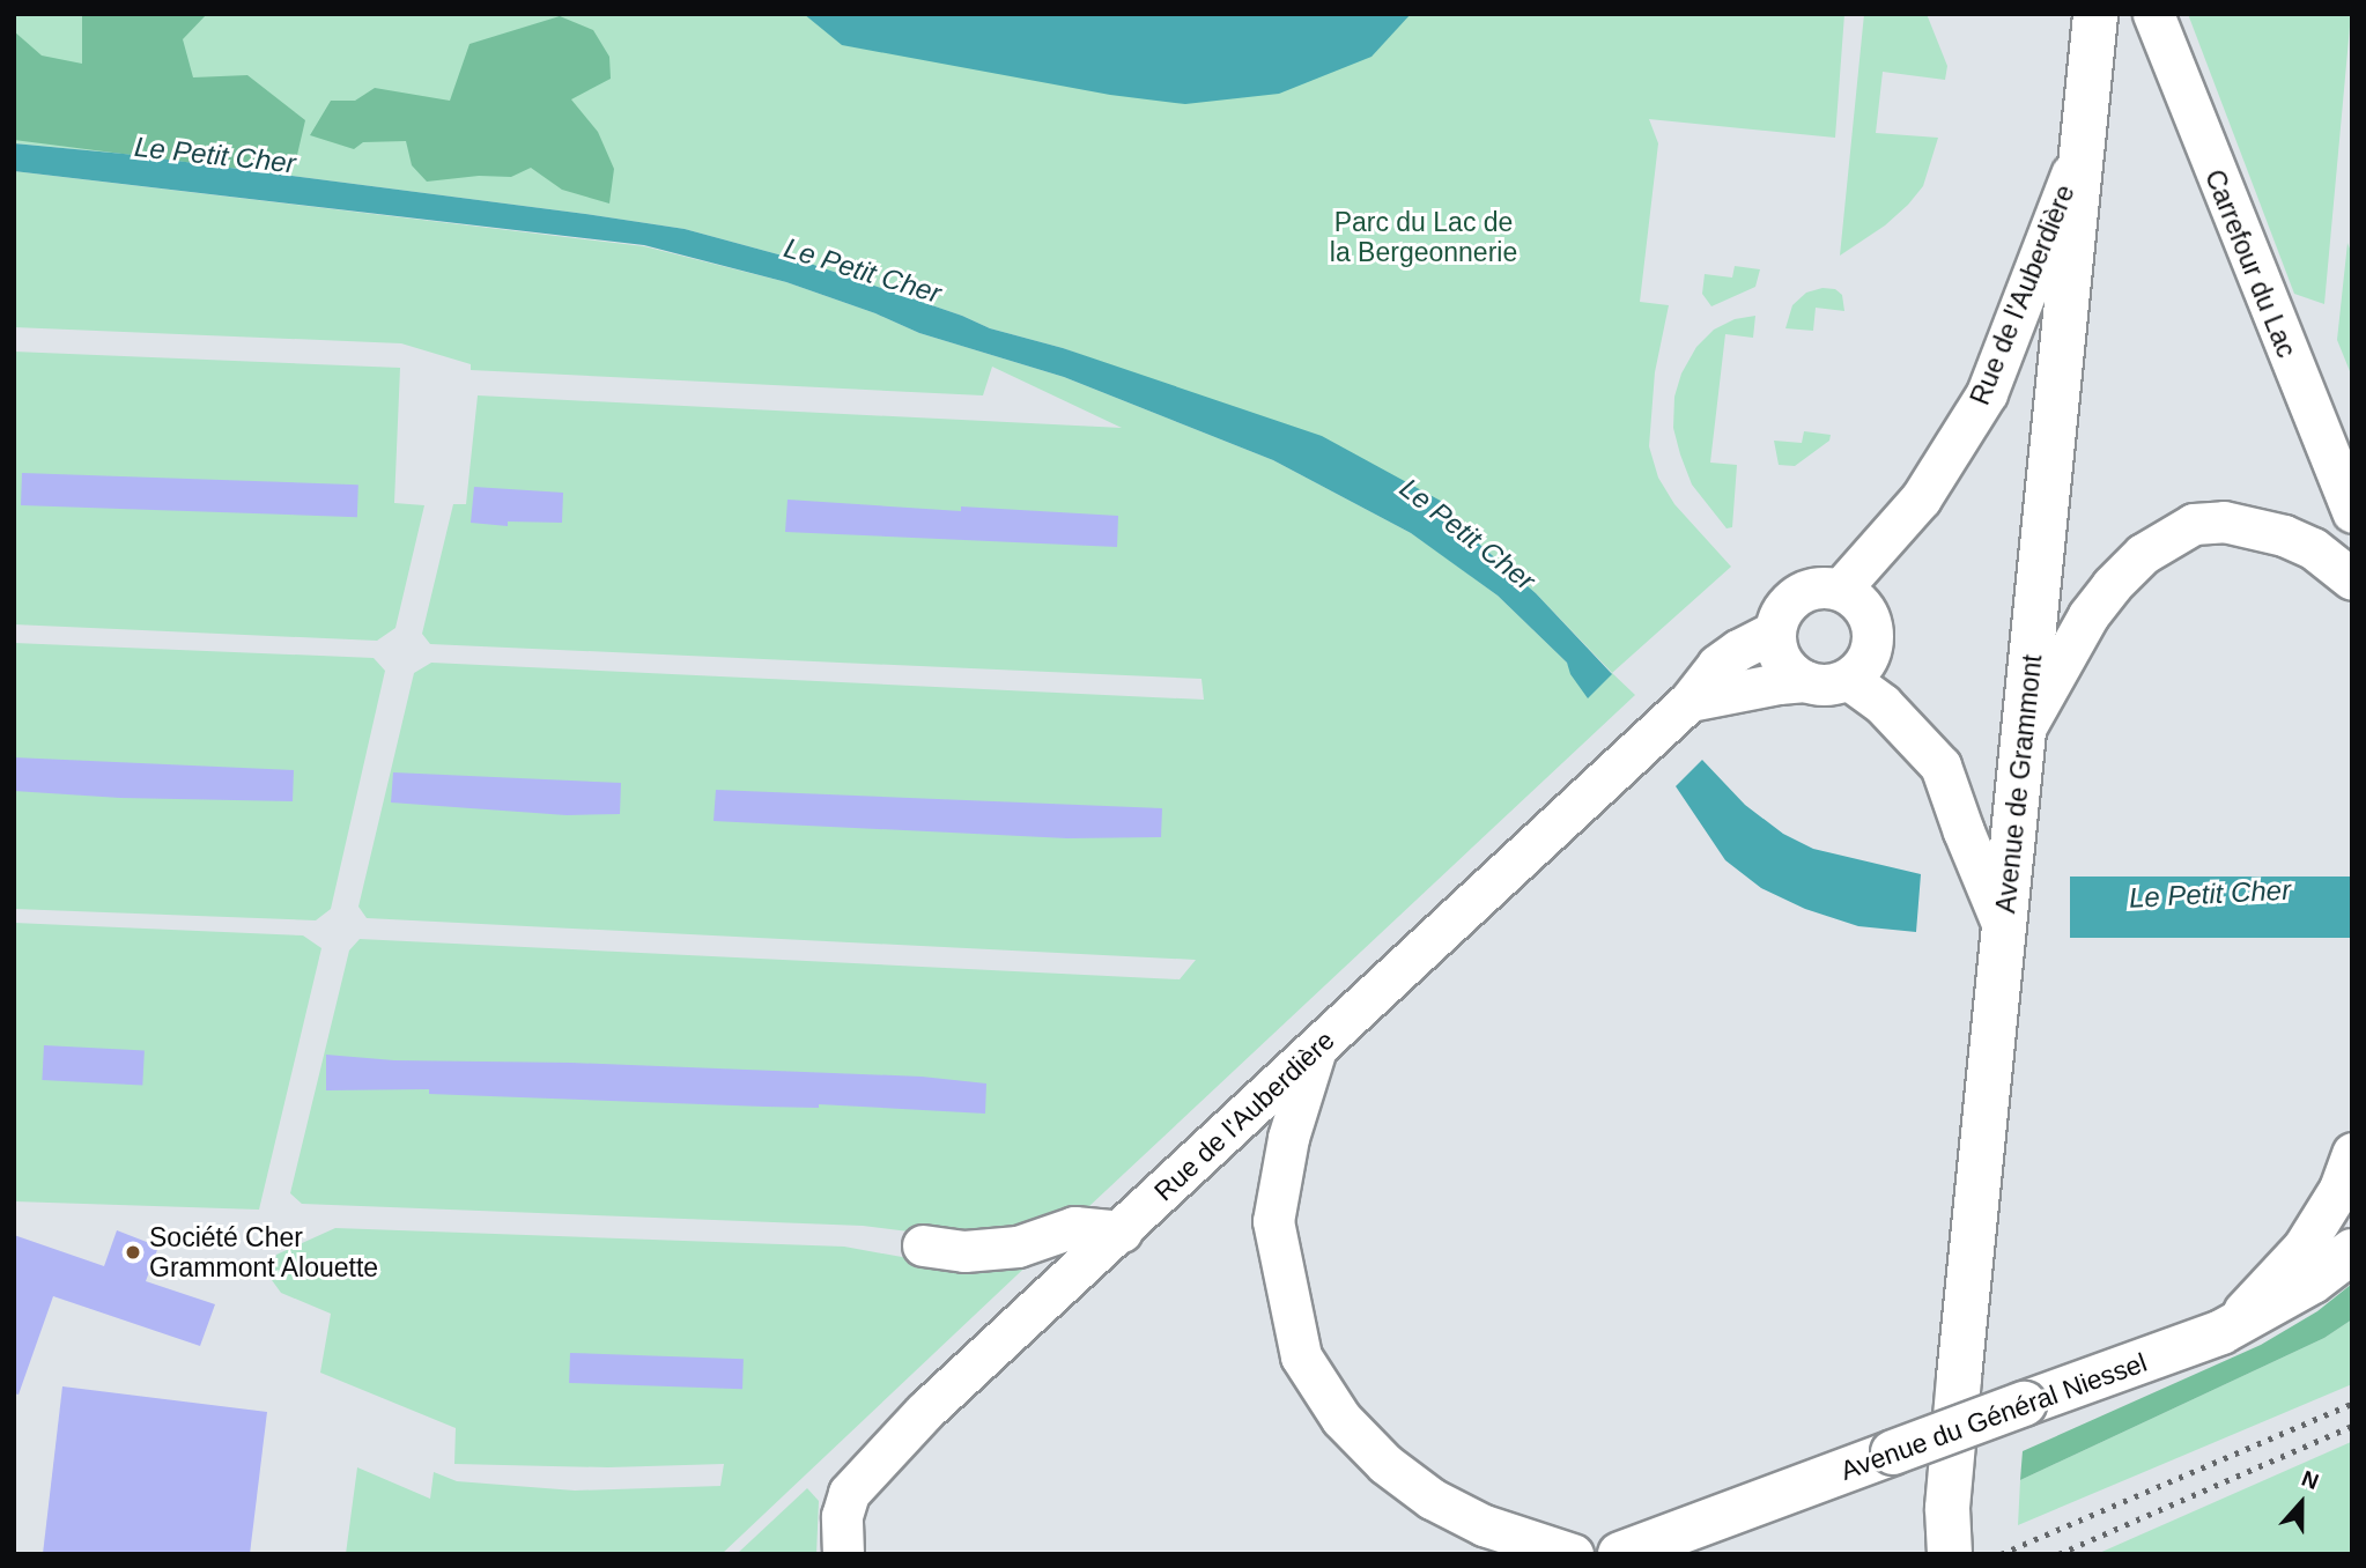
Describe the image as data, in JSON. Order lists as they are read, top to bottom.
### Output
{
  "streets": {
    "main road": ["Avenue de Grammont", "Avenue du Général Niessel"],
    "street": ["Carrefour du Lac", "Rue de l'Auberdière"]
  },
  "crossings": [
    ["Rue de l'Auberdière", "Avenue de Grammont"]
  ],
  "water": ["Le Petit Cher"],
  "parks": ["Parc du Lac de la Bergeonnerie"],
  "places": ["Société Cher Grammont Alouette"],
  "north": "top"
}
